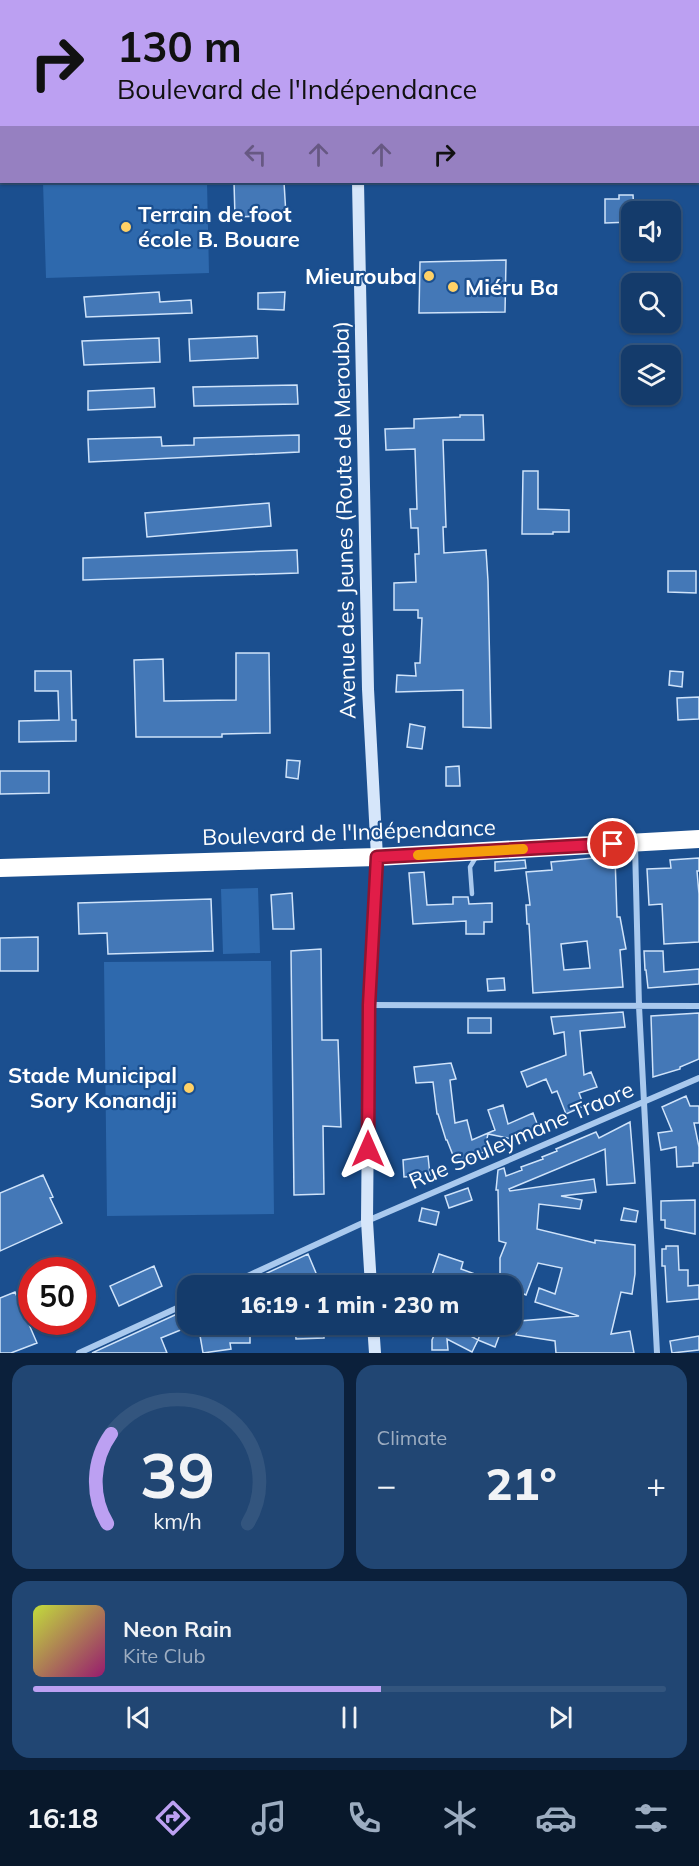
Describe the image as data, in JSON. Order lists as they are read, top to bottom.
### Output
{
  "streets": {
    "highway": ["Boulevard de l'Indépendance"],
    "main road": ["Avenue des Jeunes (Route de Merouba)"],
    "street": ["Rue Souleymane Traore"]
  },
  "crossings": [
    ["Avenue des Jeunes (Route de Merouba)", "Boulevard de l'Indépendance"],
    ["Avenue des Jeunes (Route de Merouba)", "Rue Souleymane Traore"]
  ],
  "places": [
    "Terrain de foot école B. Bouare",
    "Mieurouba",
    "Miéru Ba",
    "Stade Municipal Sory Konandji"
  ],
  "page": {
    "turn": ["130 m", "Boulevard de l'Indépendance"],
    "limit": "50",
    "trip": "16:19 · 1 min · 230 m",
    "tile": "Climate",
    "heat": ["−", "21°", "+"],
    "song": ["Neon Rain", "Kite Club"],
    "tabs": "16:18",
    "gauge": ["39", "km/h"]
  }
}
